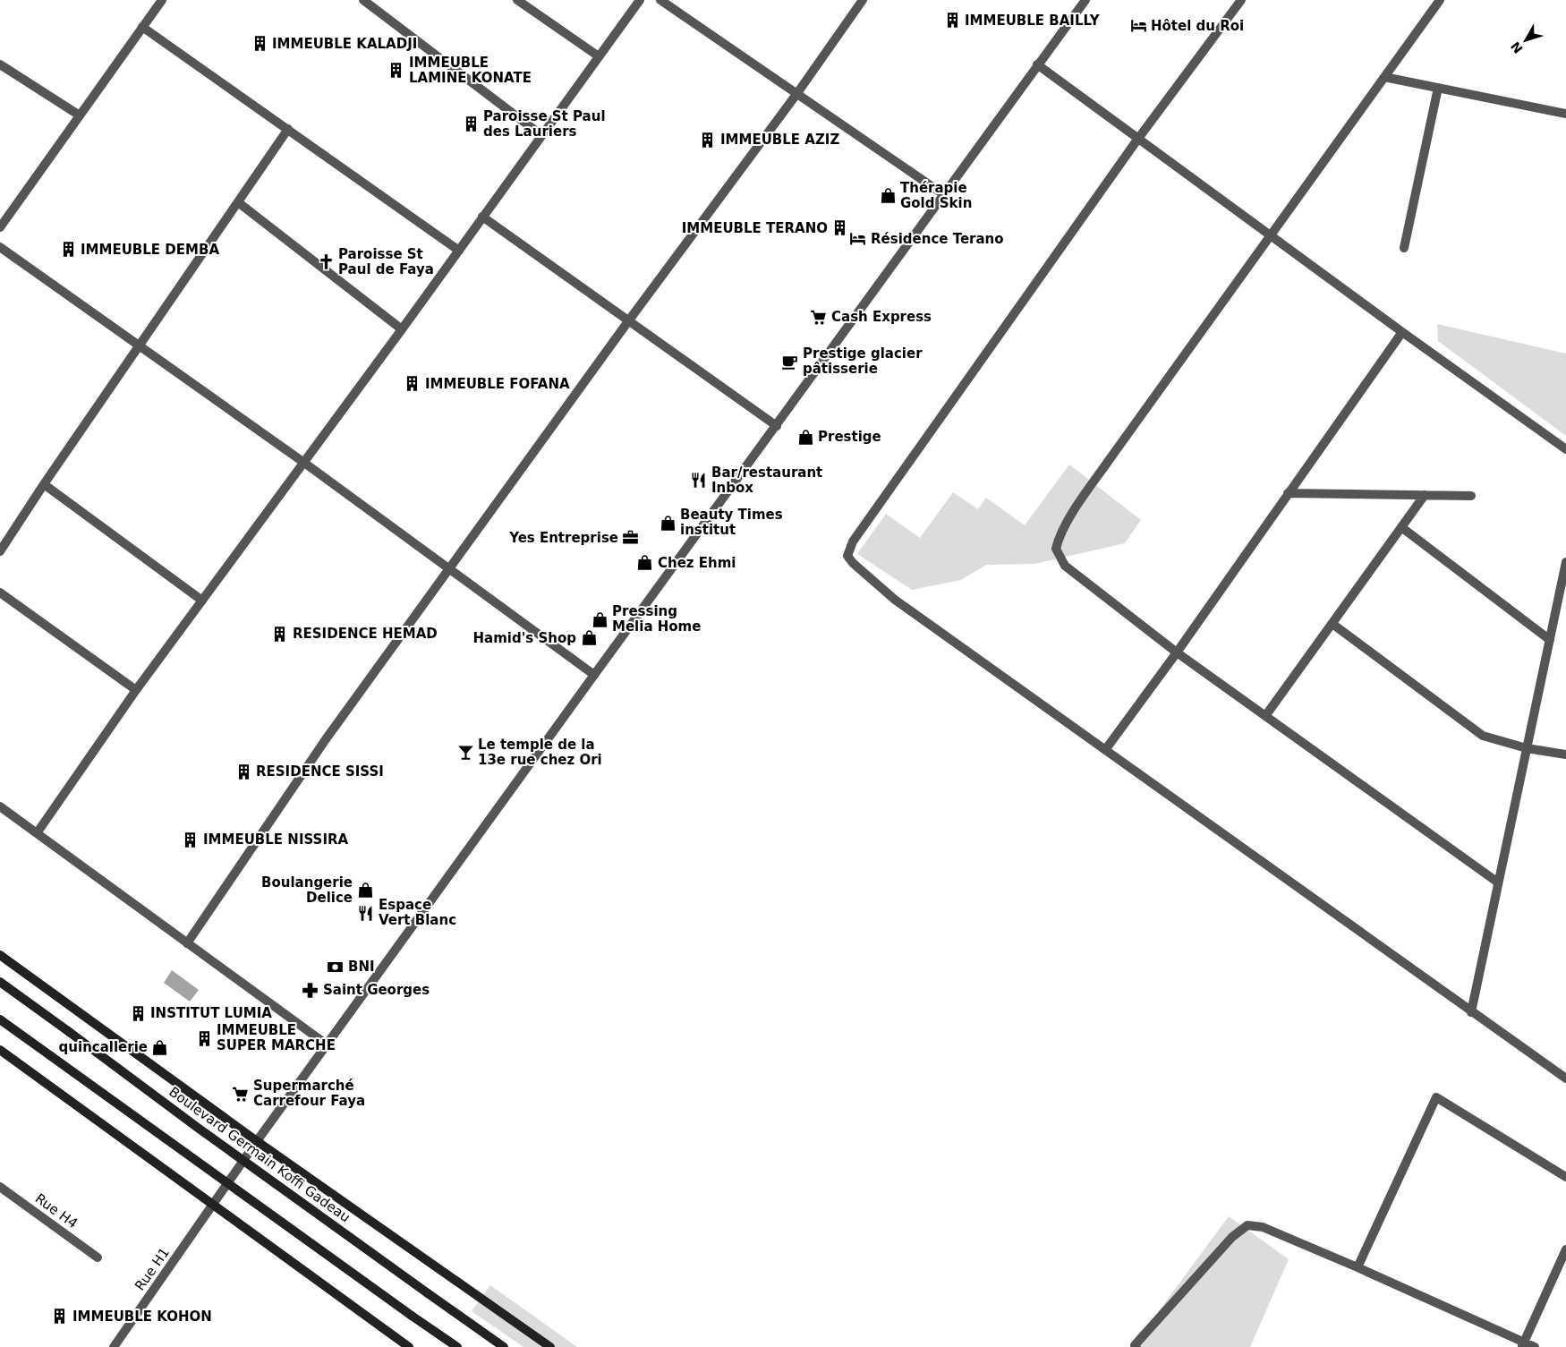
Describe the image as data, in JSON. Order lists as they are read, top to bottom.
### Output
{
  "streets": {
    "main road": ["Boulevard Germain Koffi Gadeau"],
    "street": ["Rue H4", "Rue H1"]
  },
  "places": {
    "building": [
      "IMMEUBLE BAILLY",
      "IMMEUBLE KALADJI",
      "IMMEUBLE LAMINE KONATE",
      "Paroisse St Paul des Lauriers",
      "IMMEUBLE AZIZ",
      "IMMEUBLE TERANO",
      "IMMEUBLE DEMBA",
      "IMMEUBLE FOFANA",
      "RESIDENCE HEMAD",
      "RESIDENCE SISSI",
      "IMMEUBLE NISSIRA",
      "INSTITUT LUMIA",
      "IMMEUBLE SUPER MARCHE",
      "IMMEUBLE KOHON"
    ],
    "hotel": ["Hôtel du Roi", "Résidence Terano"],
    "shop": [
      "Thérapie Gold Skin",
      "Prestige",
      "Beauty Times institut",
      "Chez Ehmi",
      "Pressing Melia Home",
      "Hamid's Shop",
      "Boulangerie Delice",
      "quincallerie"
    ],
    "church": ["Paroisse St Paul de Faya"],
    "supermarket": ["Cash Express", "Supermarché Carrefour Faya"],
    "cafe": ["Prestige glacier pâtisserie"],
    "restaurant": ["Bar/restaurant Inbox", "Espace Vert Blanc"],
    "office": ["Yes Entreprise"],
    "bar": ["Le temple de la 13e rue chez Ori"],
    "bank": ["BNI"],
    "pharmacy": ["Saint Georges"]
  },
  "north": "bottom left"
}
